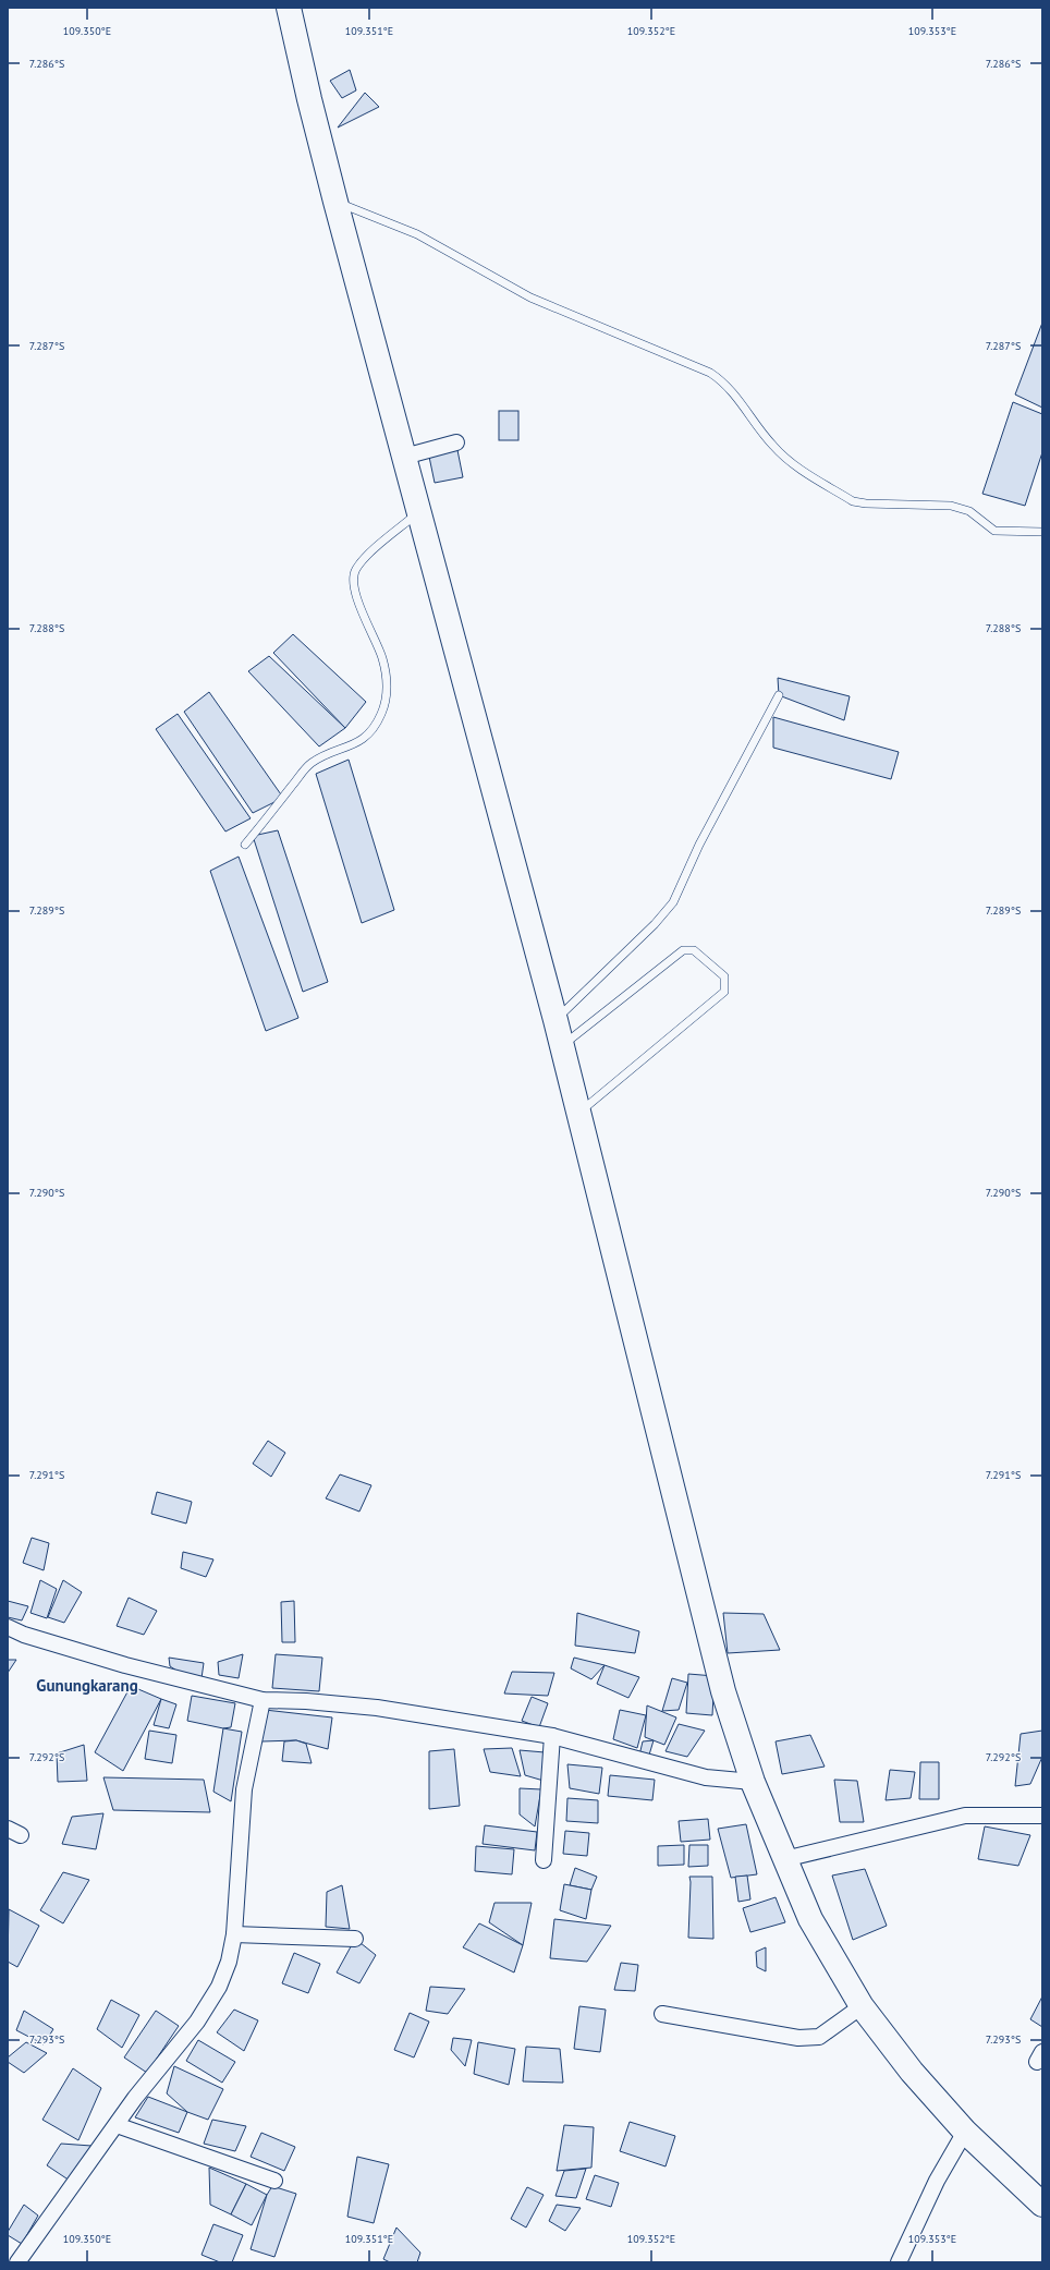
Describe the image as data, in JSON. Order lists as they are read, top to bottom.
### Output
{
  "districts": ["Gunungkarang"],
  "coordinates": [
    "109.350°E",
    "109.351°E",
    "109.352°E",
    "109.353°E",
    "7.286°S",
    "7.287°S",
    "7.288°S",
    "7.289°S",
    "7.290°S",
    "7.291°S",
    "7.292°S",
    "7.293°S"
  ]
}
